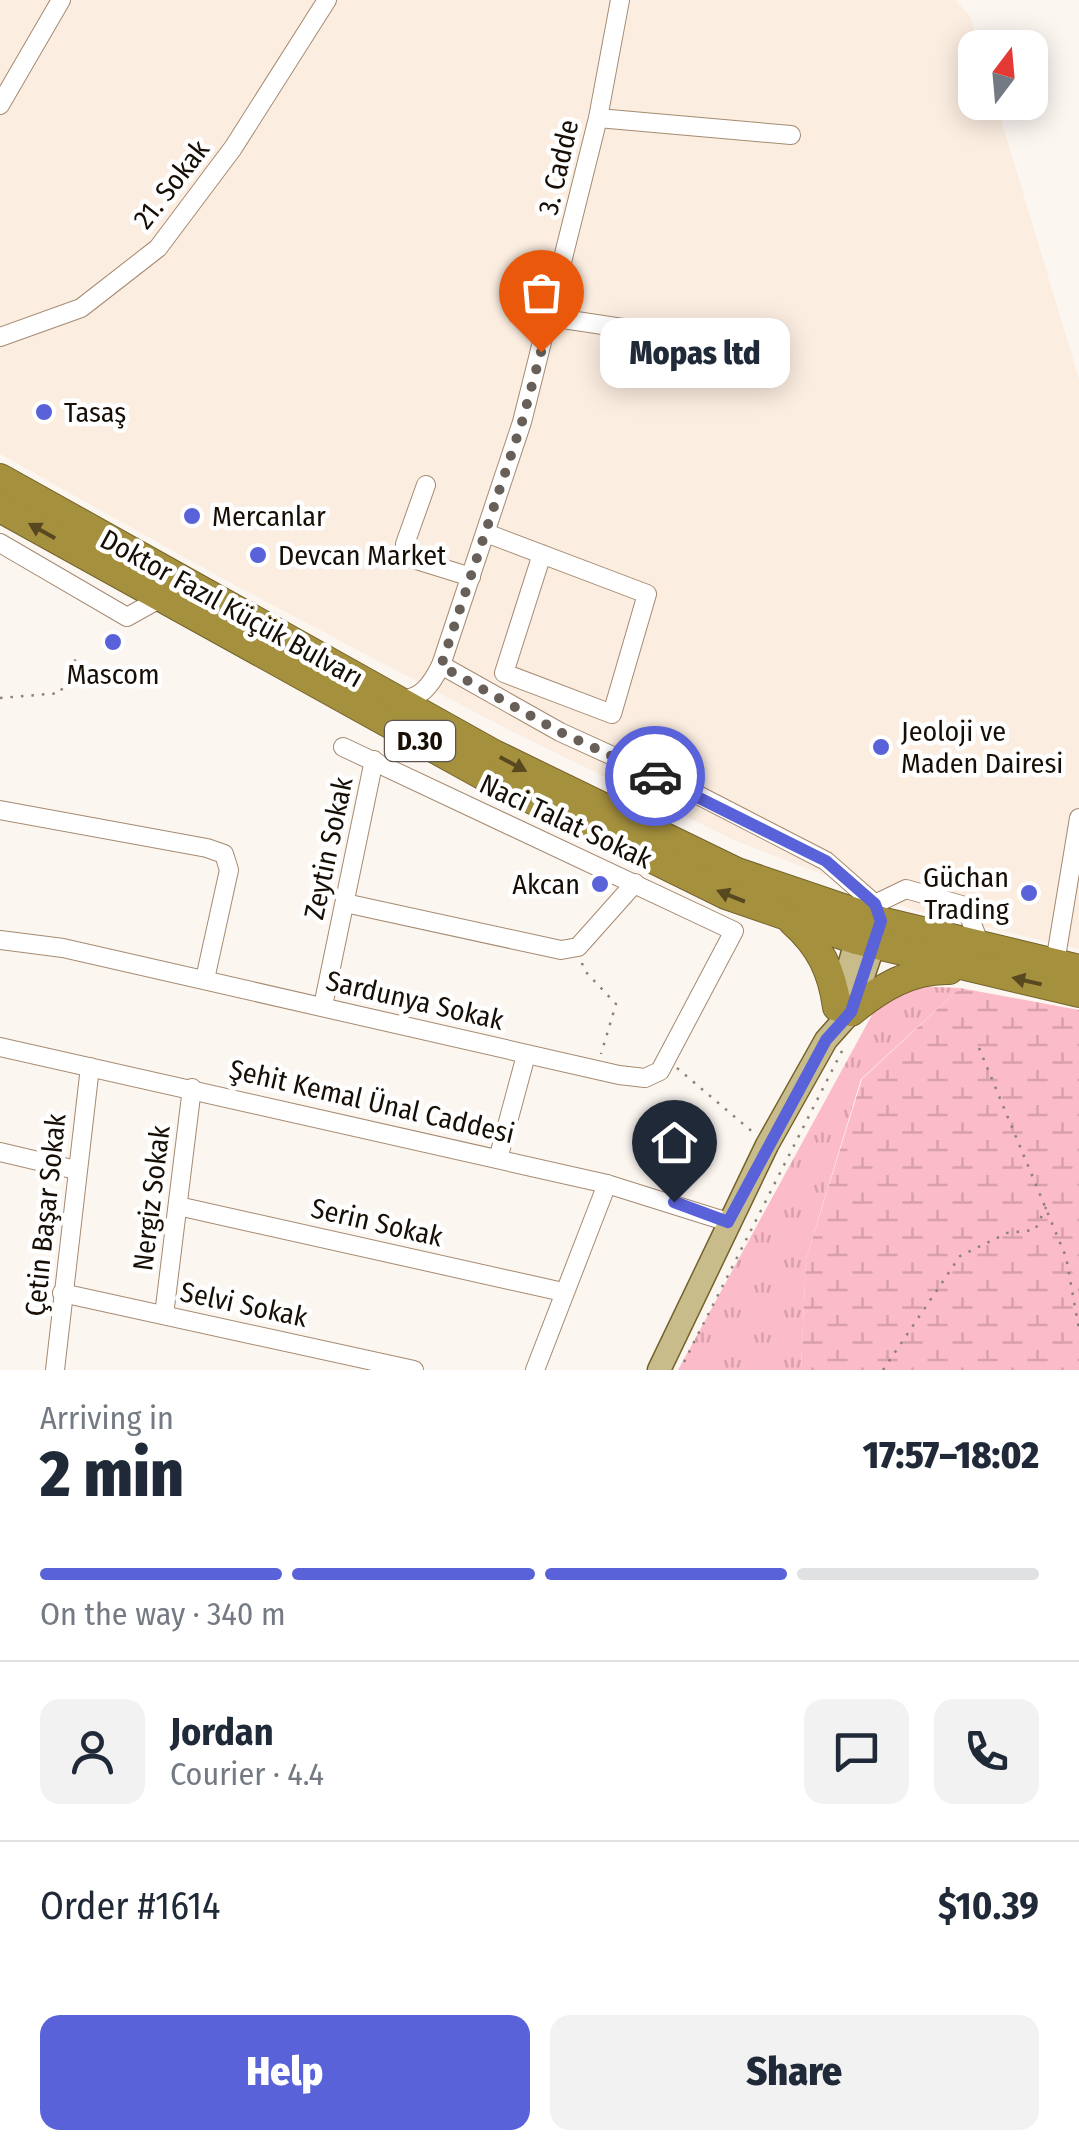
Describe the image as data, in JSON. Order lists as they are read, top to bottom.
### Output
{
  "streets": {
    "highway": ["Doktor Fazıl Küçük Bulvarı", "D.30"],
    "street": [
      "3. Cadde",
      "21. Sokak",
      "Naci Talat Sokak",
      "Zeytin Sokak",
      "Sardunya Sokak",
      "Şehit Kemal Ünal Caddesi",
      "Nergiz Sokak",
      "Çetin Başar Sokak",
      "Serin Sokak",
      "Selvi Sokak"
    ]
  },
  "crossings": [
    ["Naci Talat Sokak", "Zeytin Sokak"],
    ["Naci Talat Sokak", "Sardunya Sokak"],
    ["Zeytin Sokak", "Sardunya Sokak"],
    ["Şehit Kemal Ünal Caddesi", "Nergiz Sokak"],
    ["Şehit Kemal Ünal Caddesi", "Çetin Başar Sokak"],
    ["Nergiz Sokak", "Serin Sokak"],
    ["Nergiz Sokak", "Selvi Sokak"],
    ["Çetin Başar Sokak", "Selvi Sokak"]
  ],
  "places": [
    "Mopas ltd",
    "Tasaş",
    "Mercanlar",
    "Devcan Market",
    "Mascom",
    "Jeoloji ve Maden Dairesi",
    "Akcan",
    "Güchan Trading"
  ],
  "north": "top",
  "page": {
    "bubble": "Mopas ltd",
    "heading": ["2 min", "Arriving in", "17:57–18:02"],
    "panel": [
      "Jordan",
      "Courier · 4.4",
      "Order #1614",
      "$10.39"
    ],
    "bar": "On the way · 340 m",
    "buttons": ["Help", "Share"]
  }
}
